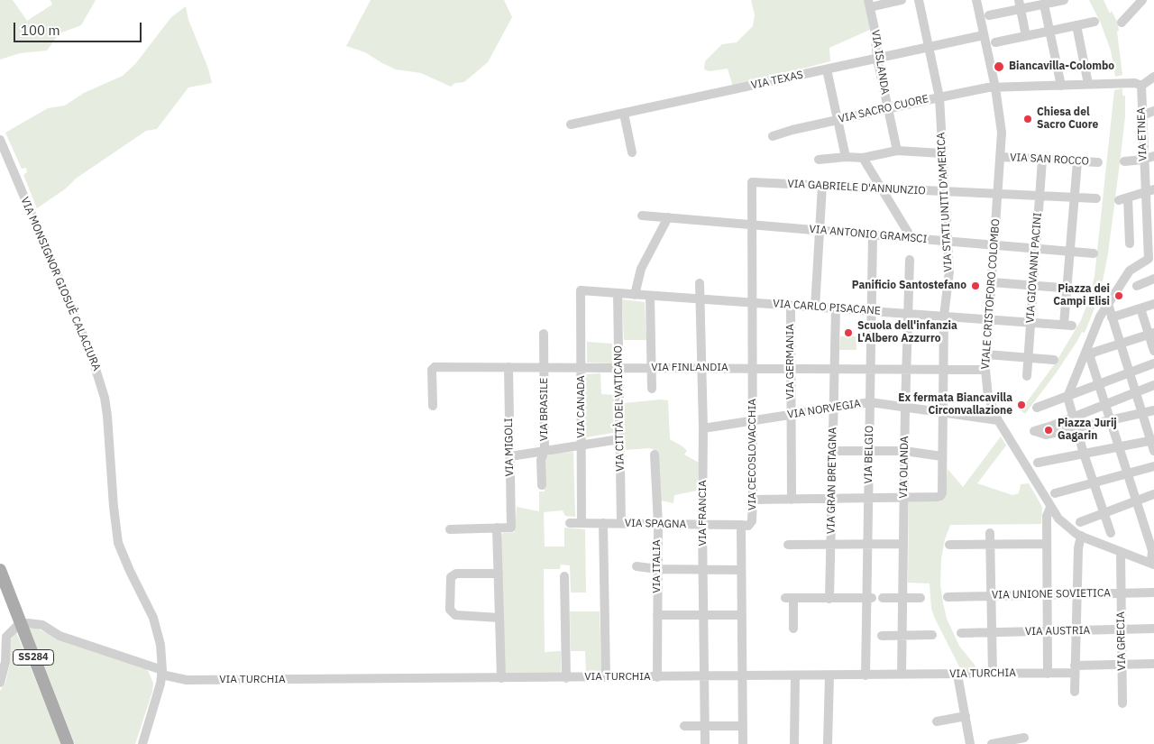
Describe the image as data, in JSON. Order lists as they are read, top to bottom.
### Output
{
  "streets": {
    "main road": ["SS284"],
    "street": [
      "VIA ISLANDA",
      "VIA TEXAS",
      "VIA SACRO CUORE",
      "VIA ETNEA",
      "VIA SAN ROCCO",
      "VIA GABRIELE D'ANNUNZIO",
      "VIA STATI UNITI D'AMERICA",
      "VIA ANTONIO GRAMSCI",
      "VIA GIOVANNI PACINI",
      "VIA MONSIGNOR GIOSUÈ CALACIURA",
      "VIALE CRISTOFORO COLOMBO",
      "VIA CARLO PISACANE",
      "VIA GERMANIA",
      "VIA FINLANDIA",
      "VIA CANADA",
      "VIA CITTÀ DEL VATICANO",
      "VIA BRASILE",
      "VIA NORVEGIA",
      "VIA MIGOLI",
      "VIA CECOSLOVACCHIA",
      "VIA BELGIO",
      "VIA OLANDA",
      "VIA GRAN BRETAGNA",
      "VIA FRANCIA",
      "VIA SPAGNA",
      "VIA ITALIA",
      "VIA UNIONE SOVIETICA",
      "VIA AUSTRIA",
      "VIA GRECIA",
      "VIA TURCHIA"
    ]
  },
  "crossings": [
    ["VIA ISLANDA", "VIA TEXAS"],
    ["VIA ISLANDA", "VIA SACRO CUORE"],
    ["VIA TEXAS", "VIA STATI UNITI D'AMERICA"],
    ["VIA TEXAS", "VIALE CRISTOFORO COLOMBO"],
    ["VIA SACRO CUORE", "VIA ETNEA"],
    ["VIA SACRO CUORE", "VIA STATI UNITI D'AMERICA"],
    ["VIA SACRO CUORE", "VIALE CRISTOFORO COLOMBO"],
    ["VIA SAN ROCCO", "VIA GIOVANNI PACINI"],
    ["VIA SAN ROCCO", "VIALE CRISTOFORO COLOMBO"],
    ["VIA GABRIELE D'ANNUNZIO", "VIA STATI UNITI D'AMERICA"],
    ["VIA GABRIELE D'ANNUNZIO", "VIA GIOVANNI PACINI"],
    ["VIA GABRIELE D'ANNUNZIO", "VIALE CRISTOFORO COLOMBO"],
    ["VIA GABRIELE D'ANNUNZIO", "VIA CECOSLOVACCHIA"],
    ["VIA STATI UNITI D'AMERICA", "VIA ANTONIO GRAMSCI"],
    ["VIA STATI UNITI D'AMERICA", "VIA CARLO PISACANE"],
    ["VIA STATI UNITI D'AMERICA", "VIA FINLANDIA"],
    ["VIA STATI UNITI D'AMERICA", "VIA NORVEGIA"],
    ["VIA STATI UNITI D'AMERICA", "VIA OLANDA"],
    ["VIA ANTONIO GRAMSCI", "VIA GIOVANNI PACINI"],
    ["VIA ANTONIO GRAMSCI", "VIALE CRISTOFORO COLOMBO"],
    ["VIA ANTONIO GRAMSCI", "VIA CECOSLOVACCHIA"],
    ["VIA ANTONIO GRAMSCI", "VIA BELGIO"],
    ["VIA GIOVANNI PACINI", "VIA CARLO PISACANE"],
    ["VIA MONSIGNOR GIOSUÈ CALACIURA", "VIA TURCHIA"],
    ["VIALE CRISTOFORO COLOMBO", "VIA CARLO PISACANE"],
    ["VIALE CRISTOFORO COLOMBO", "VIA FINLANDIA"],
    ["VIALE CRISTOFORO COLOMBO", "VIA NORVEGIA"],
    ["VIALE CRISTOFORO COLOMBO", "VIA GRECIA"],
    ["VIA CARLO PISACANE", "VIA GERMANIA"],
    ["VIA CARLO PISACANE", "VIA CANADA"],
    ["VIA CARLO PISACANE", "VIA CITTÀ DEL VATICANO"],
    ["VIA CARLO PISACANE", "VIA CECOSLOVACCHIA"],
    ["VIA CARLO PISACANE", "VIA BELGIO"],
    ["VIA CARLO PISACANE", "VIA OLANDA"],
    ["VIA CARLO PISACANE", "VIA GRAN BRETAGNA"],
    ["VIA CARLO PISACANE", "VIA FRANCIA"],
    ["VIA GERMANIA", "VIA FINLANDIA"],
    ["VIA GERMANIA", "VIA NORVEGIA"],
    ["VIA FINLANDIA", "VIA CANADA"],
    ["VIA FINLANDIA", "VIA CITTÀ DEL VATICANO"],
    ["VIA FINLANDIA", "VIA BRASILE"],
    ["VIA FINLANDIA", "VIA MIGOLI"],
    ["VIA FINLANDIA", "VIA CECOSLOVACCHIA"],
    ["VIA FINLANDIA", "VIA BELGIO"],
    ["VIA FINLANDIA", "VIA OLANDA"],
    ["VIA FINLANDIA", "VIA GRAN BRETAGNA"],
    ["VIA FINLANDIA", "VIA FRANCIA"],
    ["VIA CANADA", "VIA SPAGNA"],
    ["VIA CITTÀ DEL VATICANO", "VIA SPAGNA"],
    ["VIA NORVEGIA", "VIA CECOSLOVACCHIA"],
    ["VIA NORVEGIA", "VIA BELGIO"],
    ["VIA NORVEGIA", "VIA OLANDA"],
    ["VIA NORVEGIA", "VIA GRAN BRETAGNA"],
    ["VIA NORVEGIA", "VIA FRANCIA"],
    ["VIA CECOSLOVACCHIA", "VIA SPAGNA"],
    ["VIA CECOSLOVACCHIA", "VIA TURCHIA"],
    ["VIA BELGIO", "VIA TURCHIA"],
    ["VIA OLANDA", "VIA TURCHIA"],
    ["VIA FRANCIA", "VIA SPAGNA"],
    ["VIA FRANCIA", "VIA TURCHIA"],
    ["VIA SPAGNA", "VIA ITALIA"],
    ["VIA ITALIA", "VIA TURCHIA"],
    ["VIA UNIONE SOVIETICA", "VIA GRECIA"],
    ["VIA AUSTRIA", "VIA GRECIA"],
    ["VIA GRECIA", "VIA TURCHIA"]
  ],
  "places": [
    "Biancavilla-Colombo",
    "Chiesa del Sacro Cuore",
    "Panificio Santostefano",
    "Piazza dei Campi Elisi",
    "Scuola dell'infanzia L'Albero Azzurro",
    "Ex fermata Biancavilla Circonvallazione",
    "Piazza Jurij Gagarin"
  ],
  "scale_bar": "100 m"
}
